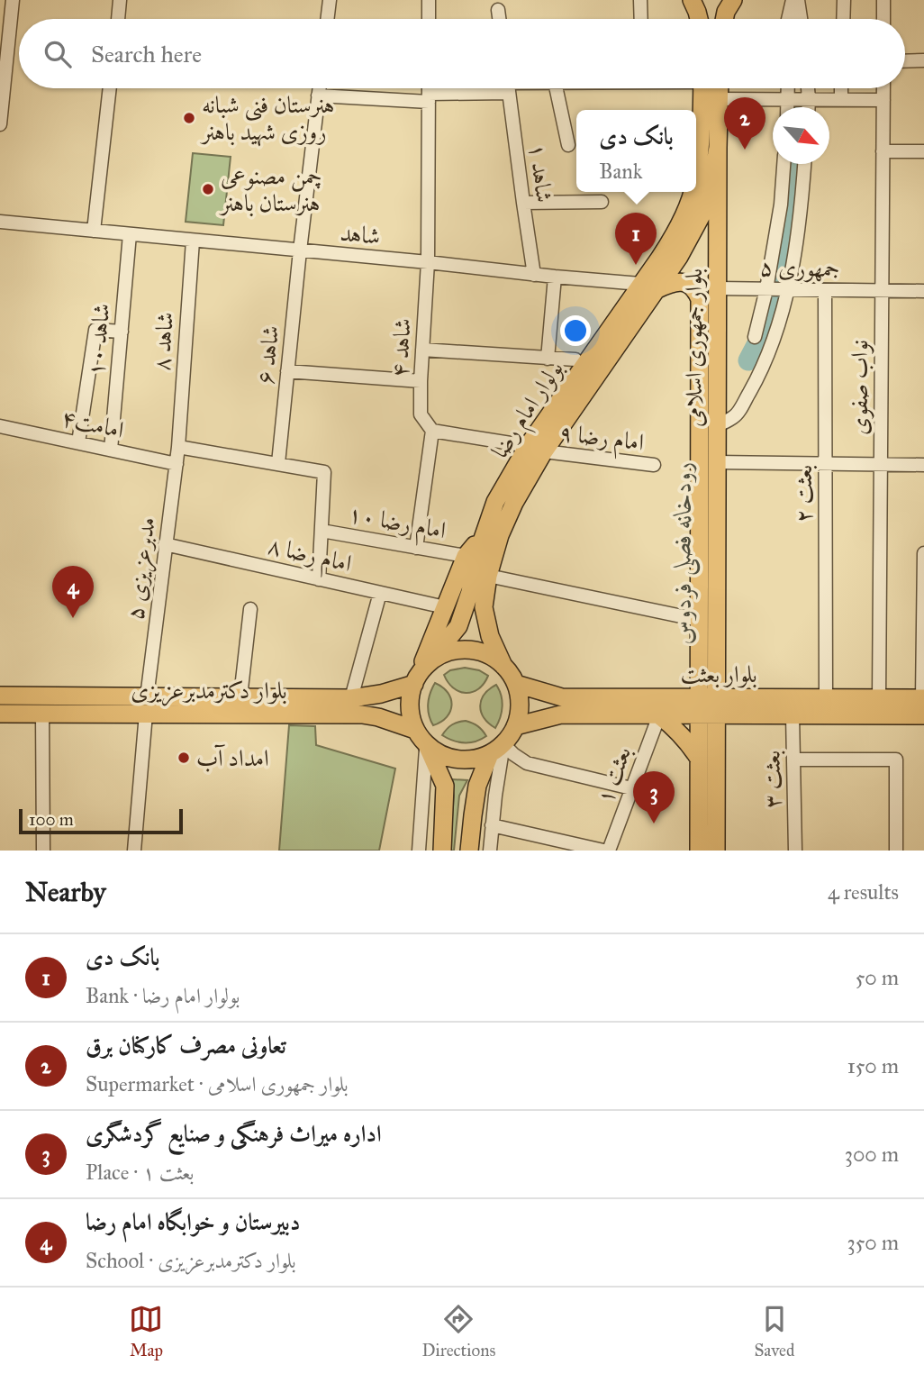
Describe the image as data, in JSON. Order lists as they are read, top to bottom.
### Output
{
  "streets": {
    "main road": [
      "بلوار جمهوری اسلامی",
      "بولوار امام رضا",
      "بلوار بعثت",
      "بلوار دکترمدبرعزیزی"
    ],
    "street": [
      "شاهد ۱",
      "شاهد",
      "جمهوری ۵",
      "شاهد ۱۰",
      "شاهد ۸",
      "شاهد ۴",
      "شاهد ۶",
      "نواب صفوی",
      "امامت۴",
      "امام رضا ۹",
      "بعثت ۲",
      "امام رضا ۱۰",
      "امام رضا ۸",
      "مدبرعزیزی ۵",
      "بعثت ۱",
      "بعثت ۳"
    ]
  },
  "crossings": [
    ["شاهد ۱", "شاهد"],
    ["شاهد", "شاهد ۱۰"],
    ["شاهد", "شاهد ۸"],
    ["شاهد", "شاهد ۴"],
    ["شاهد", "بلوار جمهوری اسلامی"],
    ["شاهد", "شاهد ۶"],
    ["شاهد", "بولوار امام رضا"],
    ["جمهوری ۵", "بلوار جمهوری اسلامی"],
    ["جمهوری ۵", "نواب صفوی"],
    ["جمهوری ۵", "بعثت ۲"],
    ["شاهد ۱۰", "امامت۴"],
    ["شاهد ۸", "مدبرعزیزی ۵"],
    ["شاهد ۴", "امام رضا ۹"],
    ["بلوار جمهوری اسلامی", "بولوار امام رضا"],
    ["بلوار جمهوری اسلامی", "بلوار بعثت"],
    ["نواب صفوی", "بلوار بعثت"],
    ["بولوار امام رضا", "امام رضا ۹"],
    ["بولوار امام رضا", "بلوار بعثت"],
    ["بولوار امام رضا", "بلوار دکترمدبرعزیزی"],
    ["امامت۴", "مدبرعزیزی ۵"],
    ["بعثت ۲", "بلوار بعثت"],
    ["امام رضا ۸", "مدبرعزیزی ۵"],
    ["مدبرعزیزی ۵", "بلوار دکترمدبرعزیزی"],
    ["بلوار بعثت", "بلوار دکترمدبرعزیزی"],
    ["بلوار بعثت", "بعثت ۱"],
    ["بلوار بعثت", "بعثت ۳"]
  ],
  "water": ["رودخانه فصلی فردوس"],
  "places": ["هنرستان فنی شبانه‌ روزی شهید باهنر", "چمن مصنوعی هنرستان باهنر", "امداد آب"],
  "scale_bar": "100 m",
  "north": "bottom right",
  "page": {
    "search": "Search here",
    "pins": [
      "2",
      "1",
      "4",
      "3"
    ],
    "popup": ["بانک دی", "Bank"],
    "scale": "100 m",
    "heading": ["Nearby", "4 results"],
    "list": [
      {
        "mark": "1",
        "name": "بانک دی",
        "note": "Bank · بولوار امام رضا",
        "value": "50 m"
      },
      {
        "mark": "2",
        "name": "تعاونی مصرف کارکنان برق",
        "note": "Supermarket · بلوار جمهوری اسلامی",
        "value": "150 m"
      },
      {
        "mark": "3",
        "name": "اداره میراث فرهنگی و صنایع گردشگری",
        "note": "Place · بعثت ۱",
        "value": "300 m"
      },
      {
        "mark": "4",
        "name": "دبیرستان و خوابگاه امام رضا",
        "note": "School · بلوار دکترمدبرعزیزی",
        "value": "350 m"
      }
    ],
    "nav": ["Map", "Directions", "Saved"]
  }
}
